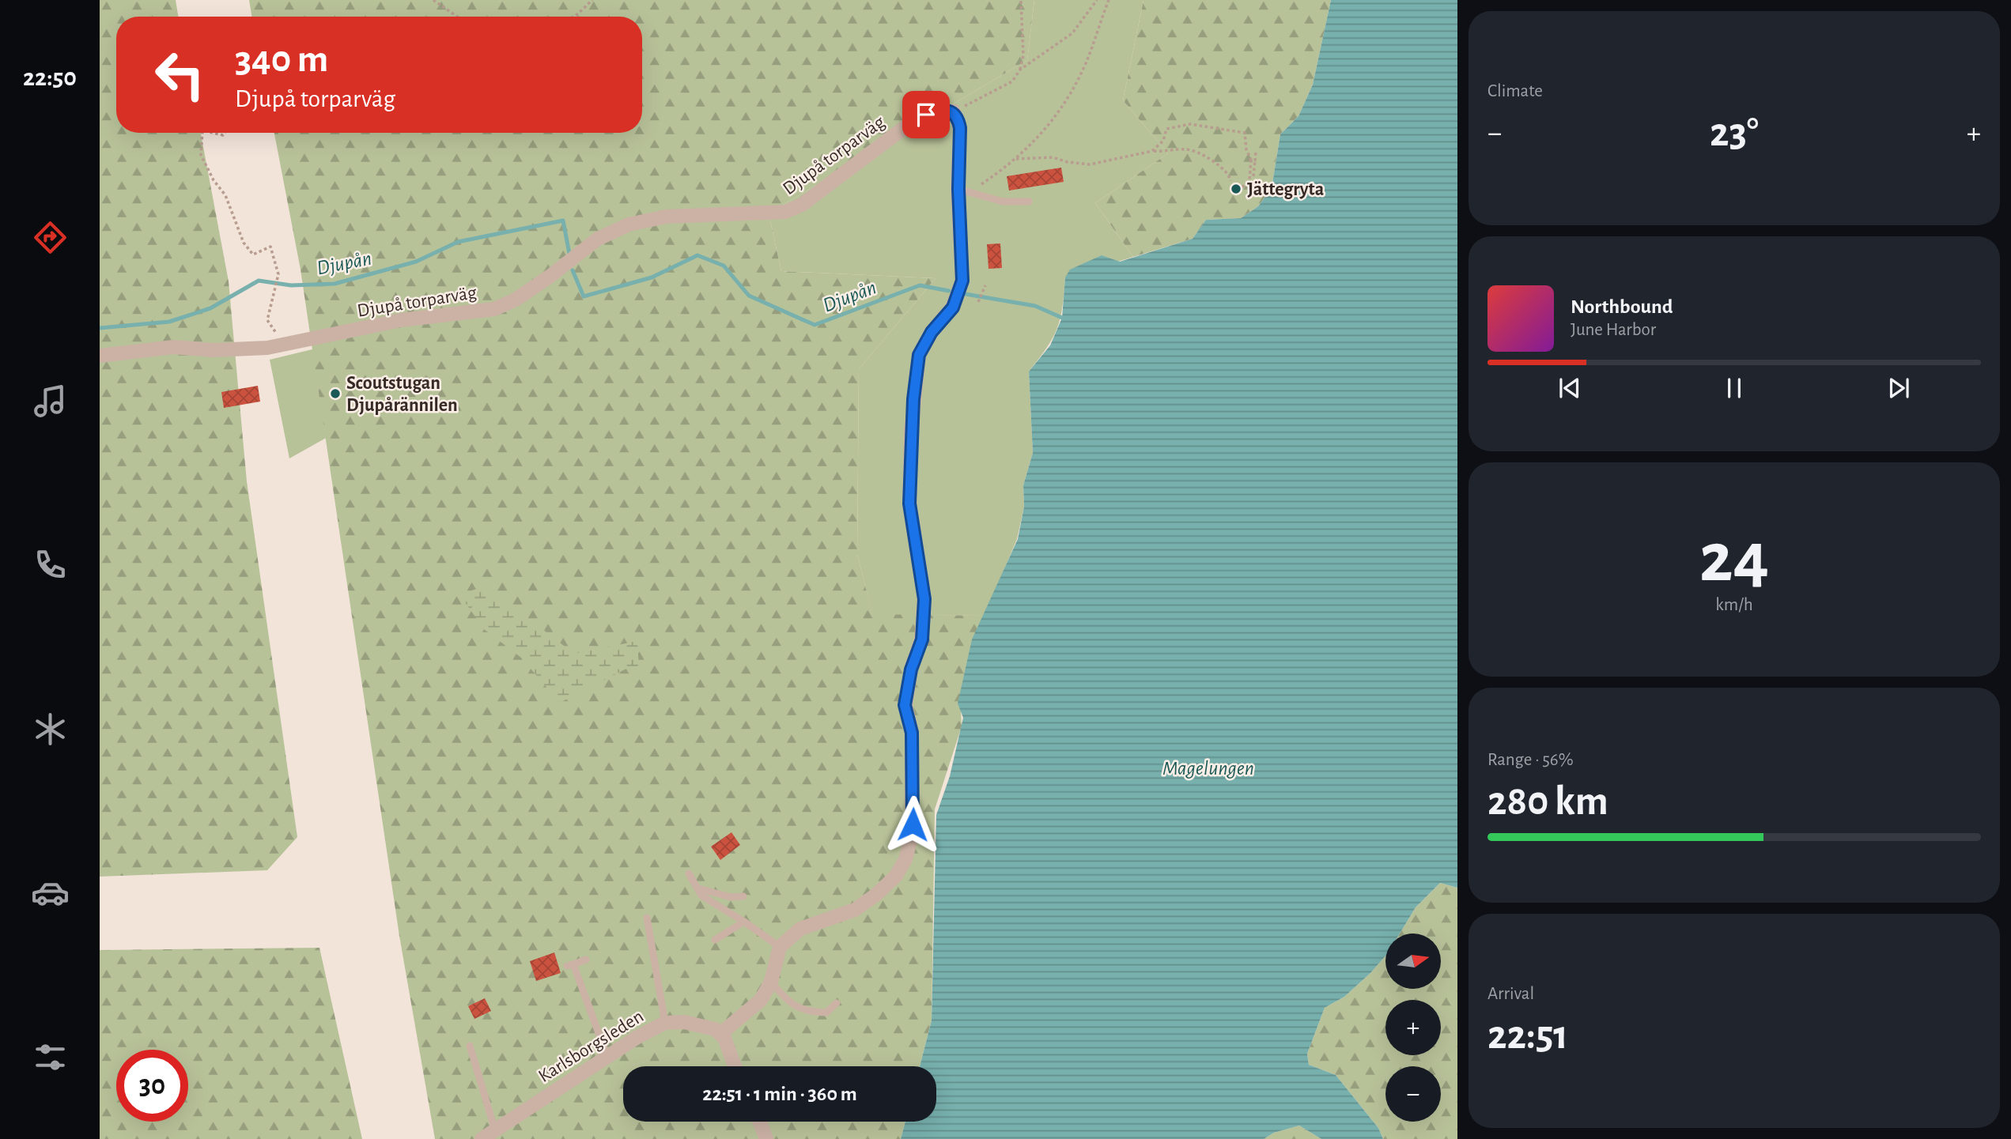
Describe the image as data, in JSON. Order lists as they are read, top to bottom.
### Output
{
  "streets": {
    "street": ["Djupå torparväg", "Karlsborgsleden"]
  },
  "water": ["Djupån", "Magelungen"],
  "places": ["Jättegryta", "Scoutstugan Djupårännilen"],
  "north": "right",
  "page": {
    "tabs": "22:50",
    "tile": [
      "Climate",
      ["24", "km/h"],
      ["Range · 56%", "280 km"],
      ["Arrival", "22:51"]
    ],
    "turn": ["340 m", "Djupå torparväg"],
    "heat": ["−", "23°", "+"],
    "song": ["Northbound", "June Harbor"],
    "map_buttons": ["+", "−"],
    "limit": "30",
    "trip": "22:51 · 1 min · 360 m"
  }
}
